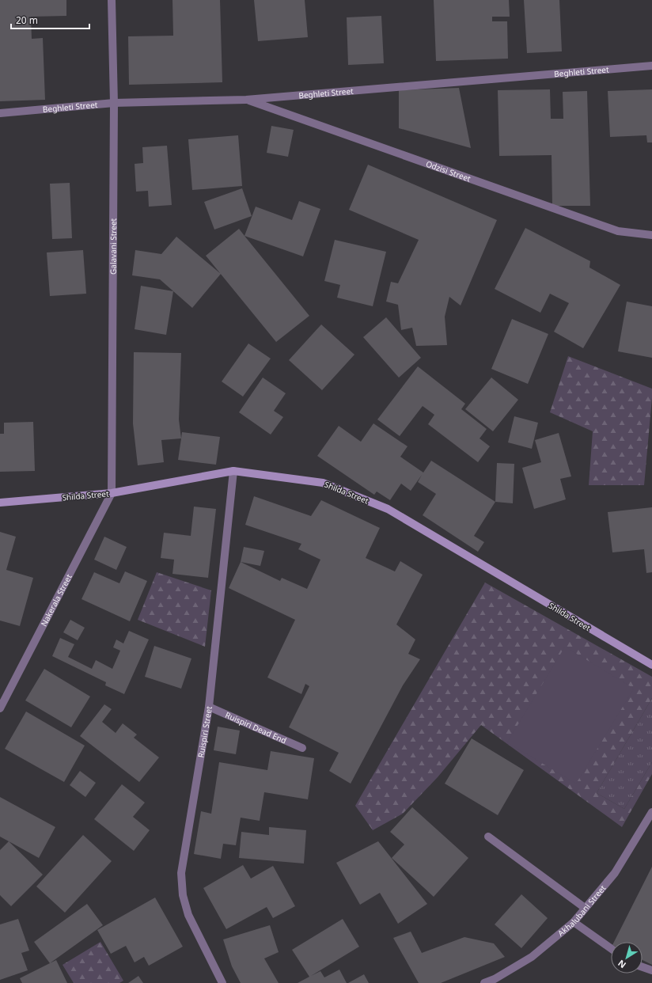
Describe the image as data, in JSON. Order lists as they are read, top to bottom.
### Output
{
  "streets": {
    "street": [
      "Beghleti Street",
      "Odzisi Street",
      "Galavani Street",
      "Shilda Street",
      "Nakerala Street",
      "Ruispiri Dead End",
      "Ruispiri Street",
      "Akhalubani Street"
    ]
  },
  "crossings": [
    ["Beghleti Street", "Odzisi Street"],
    ["Beghleti Street", "Galavani Street"],
    ["Galavani Street", "Shilda Street"],
    ["Galavani Street", "Nakerala Street"],
    ["Shilda Street", "Nakerala Street"],
    ["Shilda Street", "Ruispiri Street"],
    ["Ruispiri Dead End", "Ruispiri Street"]
  ],
  "scale_bar": "20 m",
  "north": "bottom left"
}
